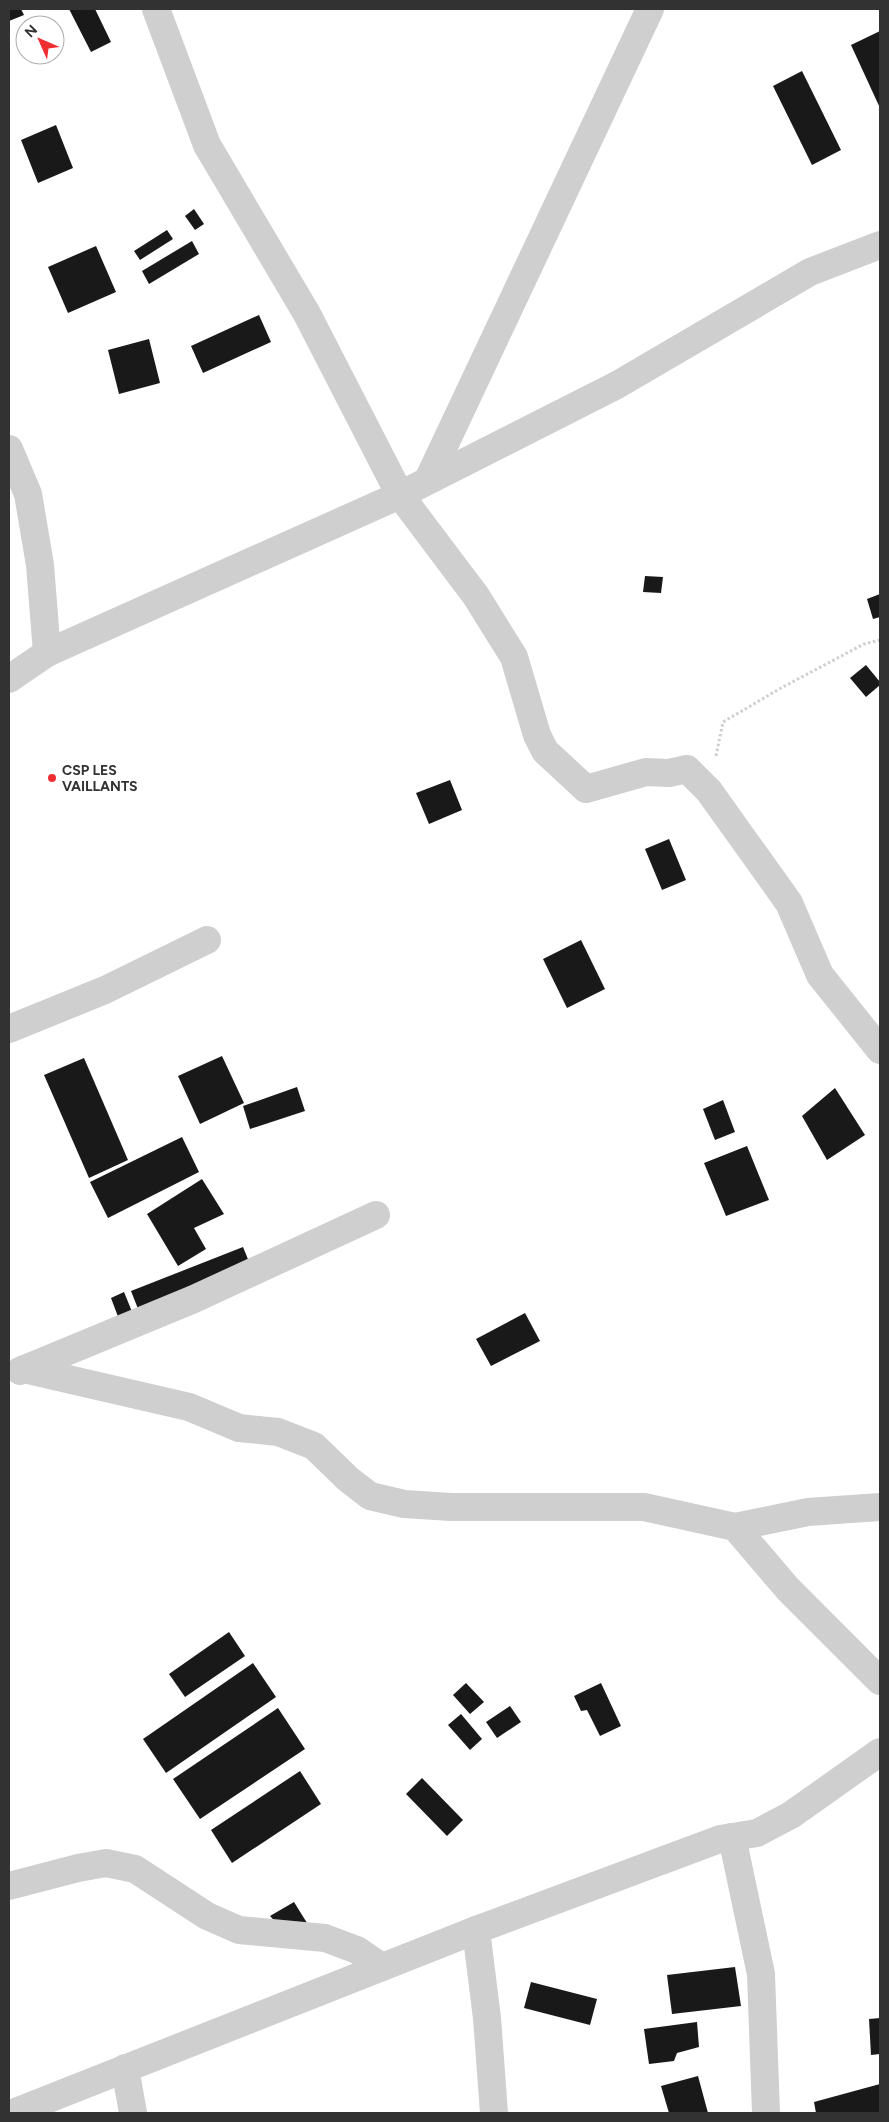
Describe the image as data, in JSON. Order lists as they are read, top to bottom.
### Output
{
  "places": ["CSP LES VAILLANTS"],
  "north": "top left"
}
